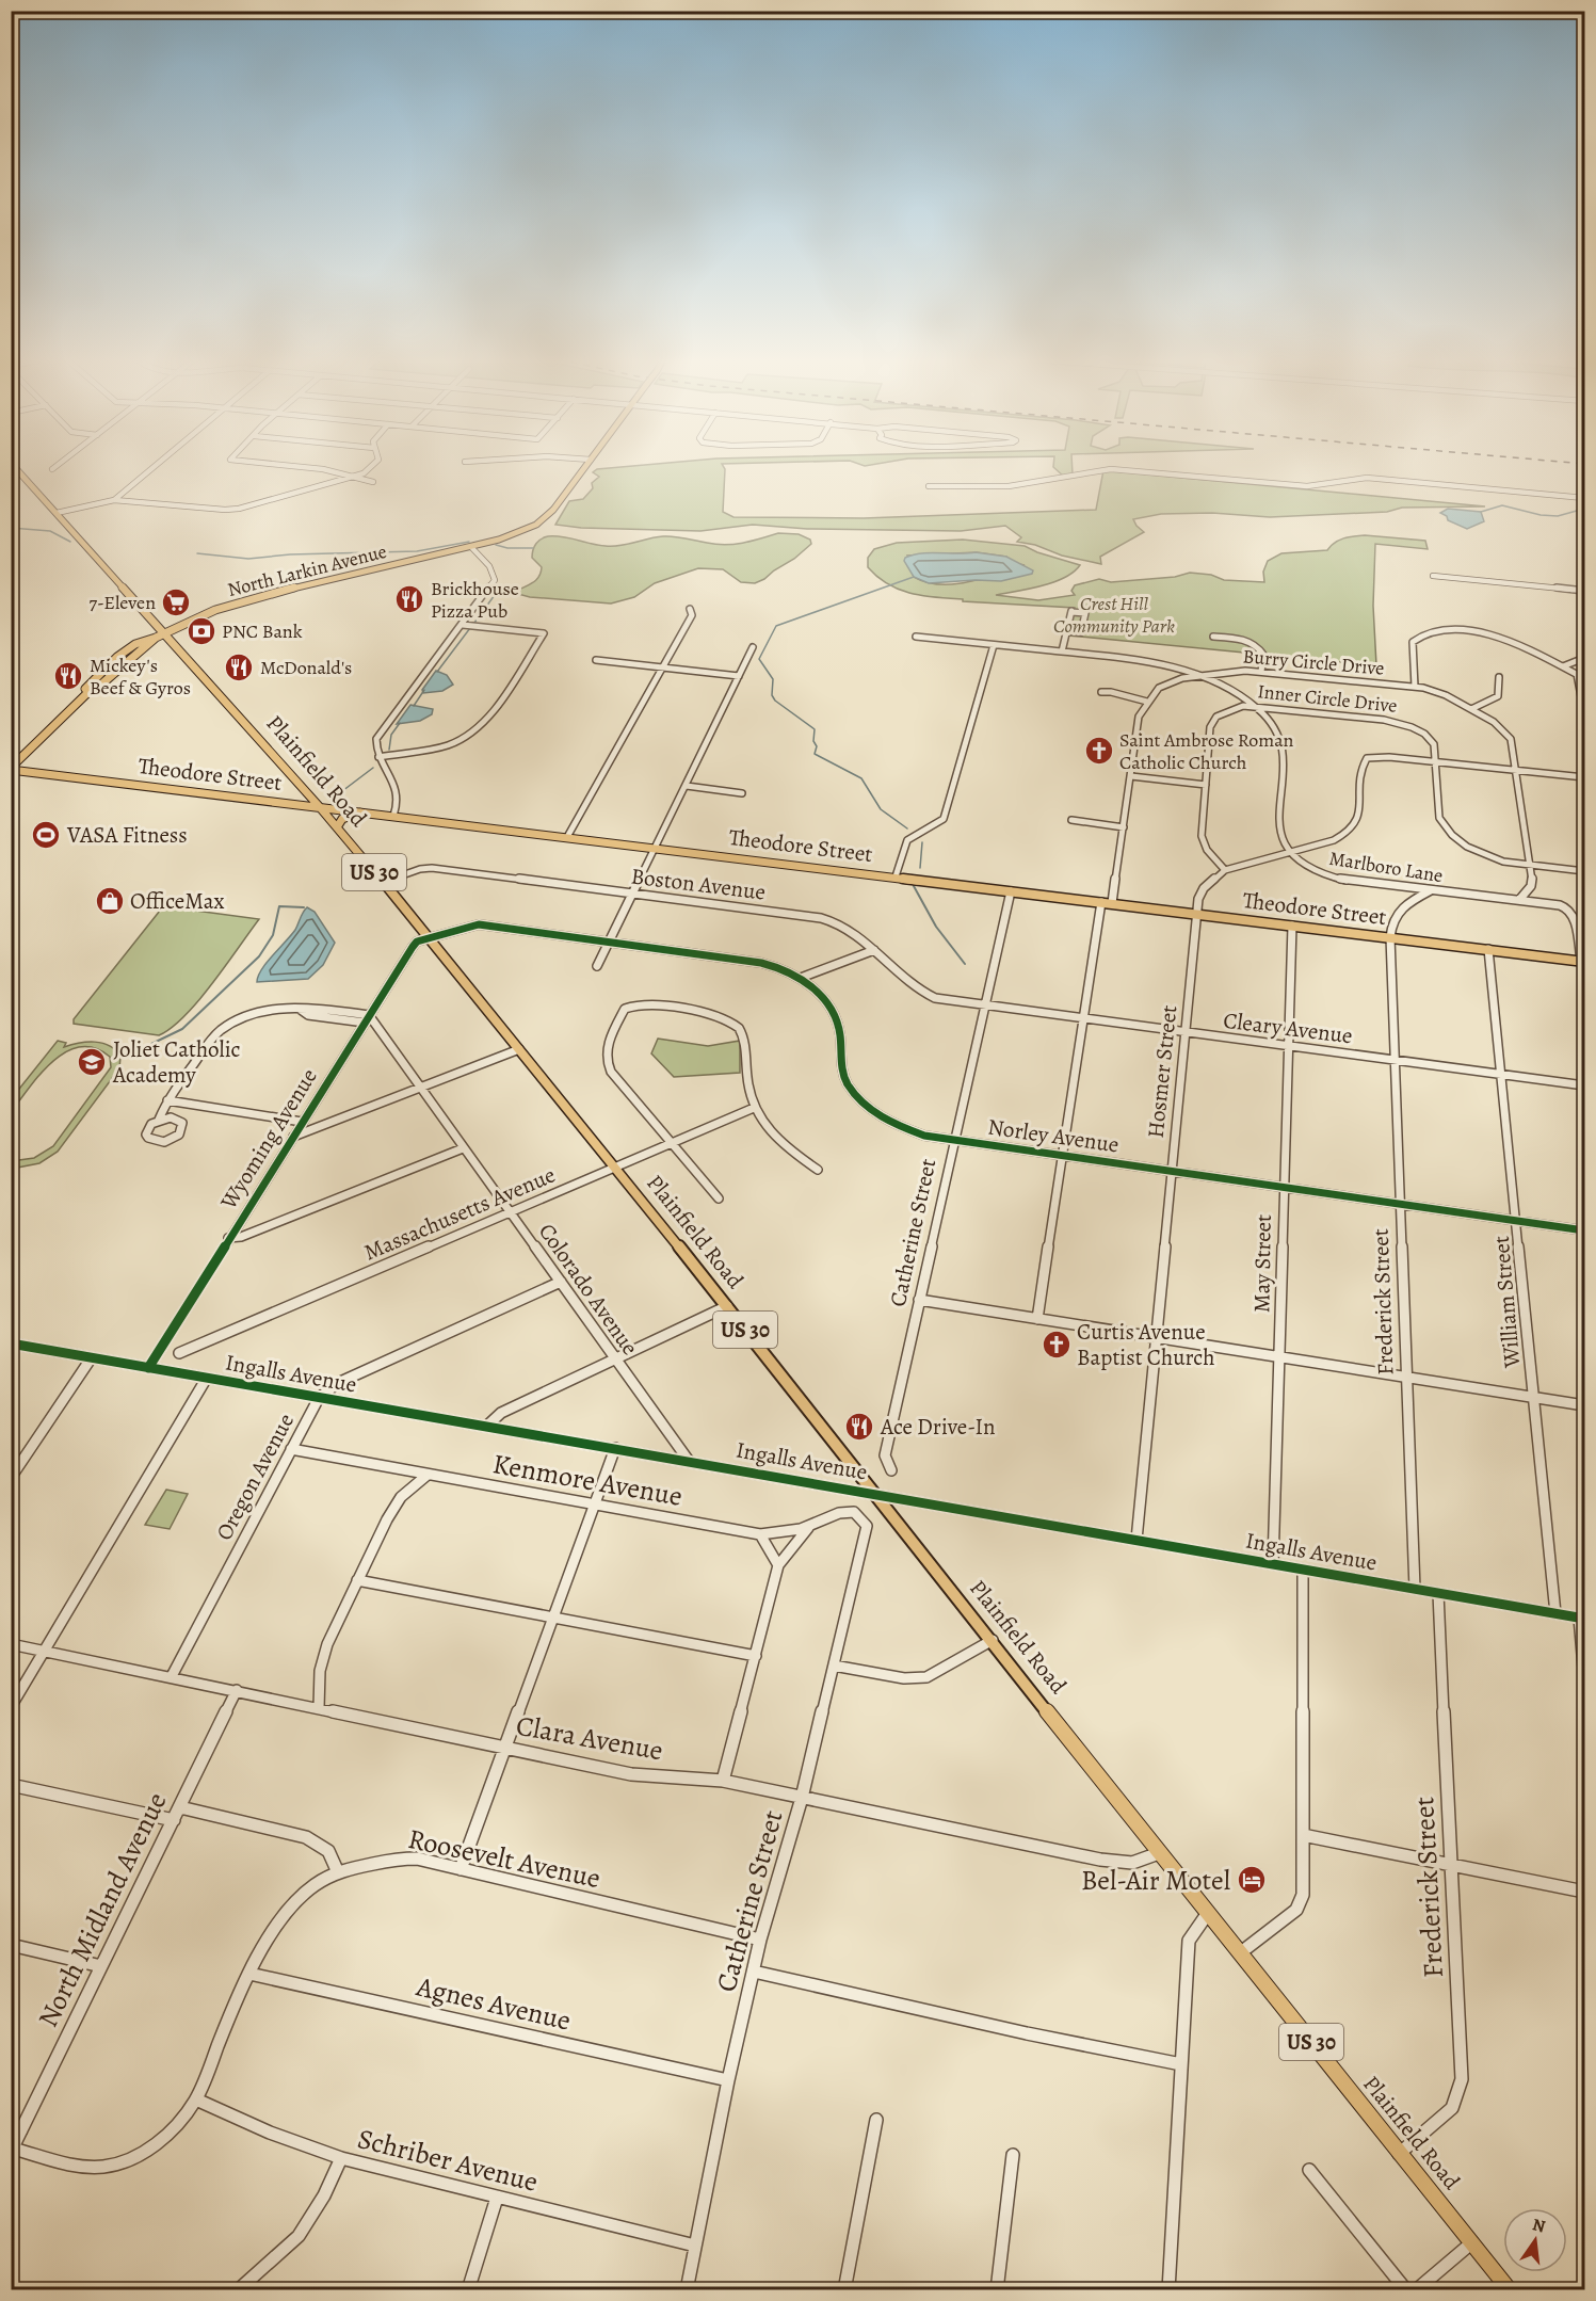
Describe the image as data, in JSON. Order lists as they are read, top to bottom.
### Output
{
  "streets": {
    "main road": [
      "North Larkin Avenue",
      "Plainfield Road",
      "Theodore Street",
      "US 30"
    ],
    "street": [
      "Burry Circle Drive",
      "Inner Circle Drive",
      "Marlboro Lane",
      "Boston Avenue",
      "Cleary Avenue",
      "Hosmer Street",
      "Norley Avenue",
      "Wyoming Avenue",
      "Massachusetts Avenue",
      "Catherine Street",
      "May Street",
      "Colorado Avenue",
      "Frederick Street",
      "William Street",
      "Ingalls Avenue",
      "Oregon Avenue",
      "Kenmore Avenue",
      "Clara Avenue",
      "Roosevelt Avenue",
      "North Midland Avenue",
      "Agnes Avenue",
      "Schriber Avenue"
    ]
  },
  "crossings": [
    ["North Larkin Avenue", "Plainfield Road"],
    ["North Larkin Avenue", "Theodore Street"],
    ["Burry Circle Drive", "Inner Circle Drive"],
    ["Burry Circle Drive", "Marlboro Lane"],
    ["Inner Circle Drive", "Hosmer Street"],
    ["Plainfield Road", "Theodore Street"],
    ["Plainfield Road", "Boston Avenue"],
    ["Plainfield Road", "Wyoming Avenue"],
    ["Plainfield Road", "Massachusetts Avenue"],
    ["Plainfield Road", "Frederick Street"],
    ["Plainfield Road", "Ingalls Avenue"],
    ["Plainfield Road", "Clara Avenue"],
    ["Theodore Street", "Marlboro Lane"],
    ["Theodore Street", "Hosmer Street"],
    ["Theodore Street", "Catherine Street"],
    ["Theodore Street", "May Street"],
    ["Theodore Street", "Frederick Street"],
    ["Theodore Street", "William Street"],
    ["Boston Avenue", "Cleary Avenue"],
    ["Boston Avenue", "Catherine Street"],
    ["Cleary Avenue", "Hosmer Street"],
    ["Cleary Avenue", "Catherine Street"],
    ["Cleary Avenue", "May Street"],
    ["Cleary Avenue", "Frederick Street"],
    ["Cleary Avenue", "William Street"],
    ["Hosmer Street", "Norley Avenue"],
    ["Hosmer Street", "Ingalls Avenue"],
    ["Norley Avenue", "Catherine Street"],
    ["Norley Avenue", "May Street"],
    ["Norley Avenue", "Frederick Street"],
    ["Norley Avenue", "William Street"],
    ["Wyoming Avenue", "Colorado Avenue"],
    ["Wyoming Avenue", "Ingalls Avenue"],
    ["Massachusetts Avenue", "Colorado Avenue"],
    ["Catherine Street", "Kenmore Avenue"],
    ["Catherine Street", "Clara Avenue"],
    ["Catherine Street", "Roosevelt Avenue"],
    ["Catherine Street", "Agnes Avenue"],
    ["Catherine Street", "Schriber Avenue"],
    ["May Street", "Ingalls Avenue"],
    ["Colorado Avenue", "Ingalls Avenue"],
    ["Colorado Avenue", "Oregon Avenue"],
    ["Frederick Street", "Ingalls Avenue"],
    ["William Street", "Ingalls Avenue"],
    ["Ingalls Avenue", "Oregon Avenue"],
    ["Oregon Avenue", "Kenmore Avenue"],
    ["Oregon Avenue", "Clara Avenue"],
    ["Clara Avenue", "North Midland Avenue"],
    ["Roosevelt Avenue", "North Midland Avenue"],
    ["Roosevelt Avenue", "Agnes Avenue"],
    ["Roosevelt Avenue", "Schriber Avenue"]
  ],
  "parks": ["Crest Hill Community Park"],
  "places": {
    "restaurant": [
      "Brickhouse Pizza Pub",
      "McDonald's",
      "Mickey's Beef & Gyros",
      "Ace Drive-In"
    ],
    "supermarket": ["7-Eleven"],
    "bank": ["PNC Bank"],
    "church": ["Saint Ambrose Roman Catholic Church", "Curtis Avenue Baptist Church"],
    "sports": ["VASA Fitness"],
    "shop": ["OfficeMax"],
    "school or university": ["Joliet Catholic Academy"],
    "hotel": ["Bel-Air Motel"]
  },
  "north": "top"
}
